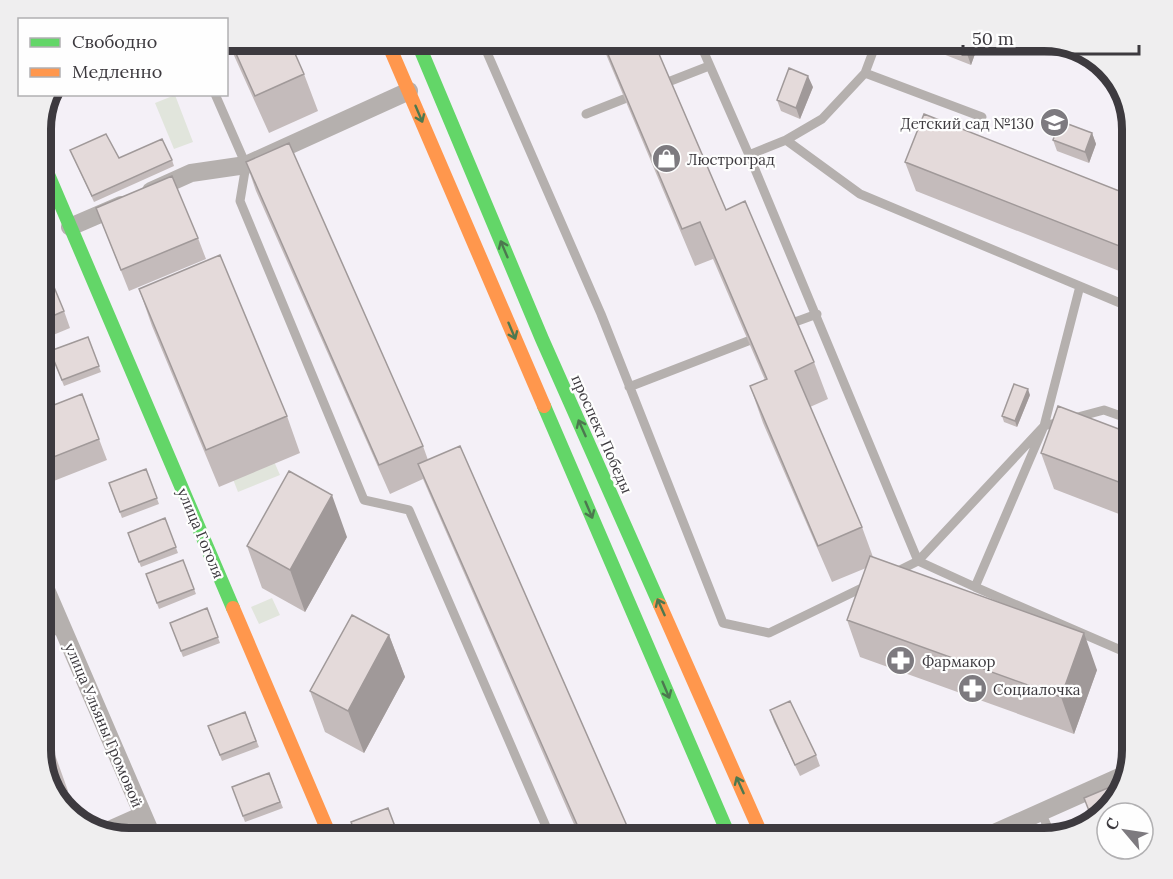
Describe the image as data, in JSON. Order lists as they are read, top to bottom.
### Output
{
  "streets": {
    "main road": ["проспект Победы", "улица Гоголя"],
    "street": ["улица Ульяны Громовой"]
  },
  "places": {
    "school or university": ["Детский сад №130"],
    "shop": ["Люстроград"],
    "pharmacy": ["Фармакор", "Социалочка"]
  },
  "legend": ["Свободно", "Медленно"],
  "scale_bar": "50 m",
  "north": "top left"
}
